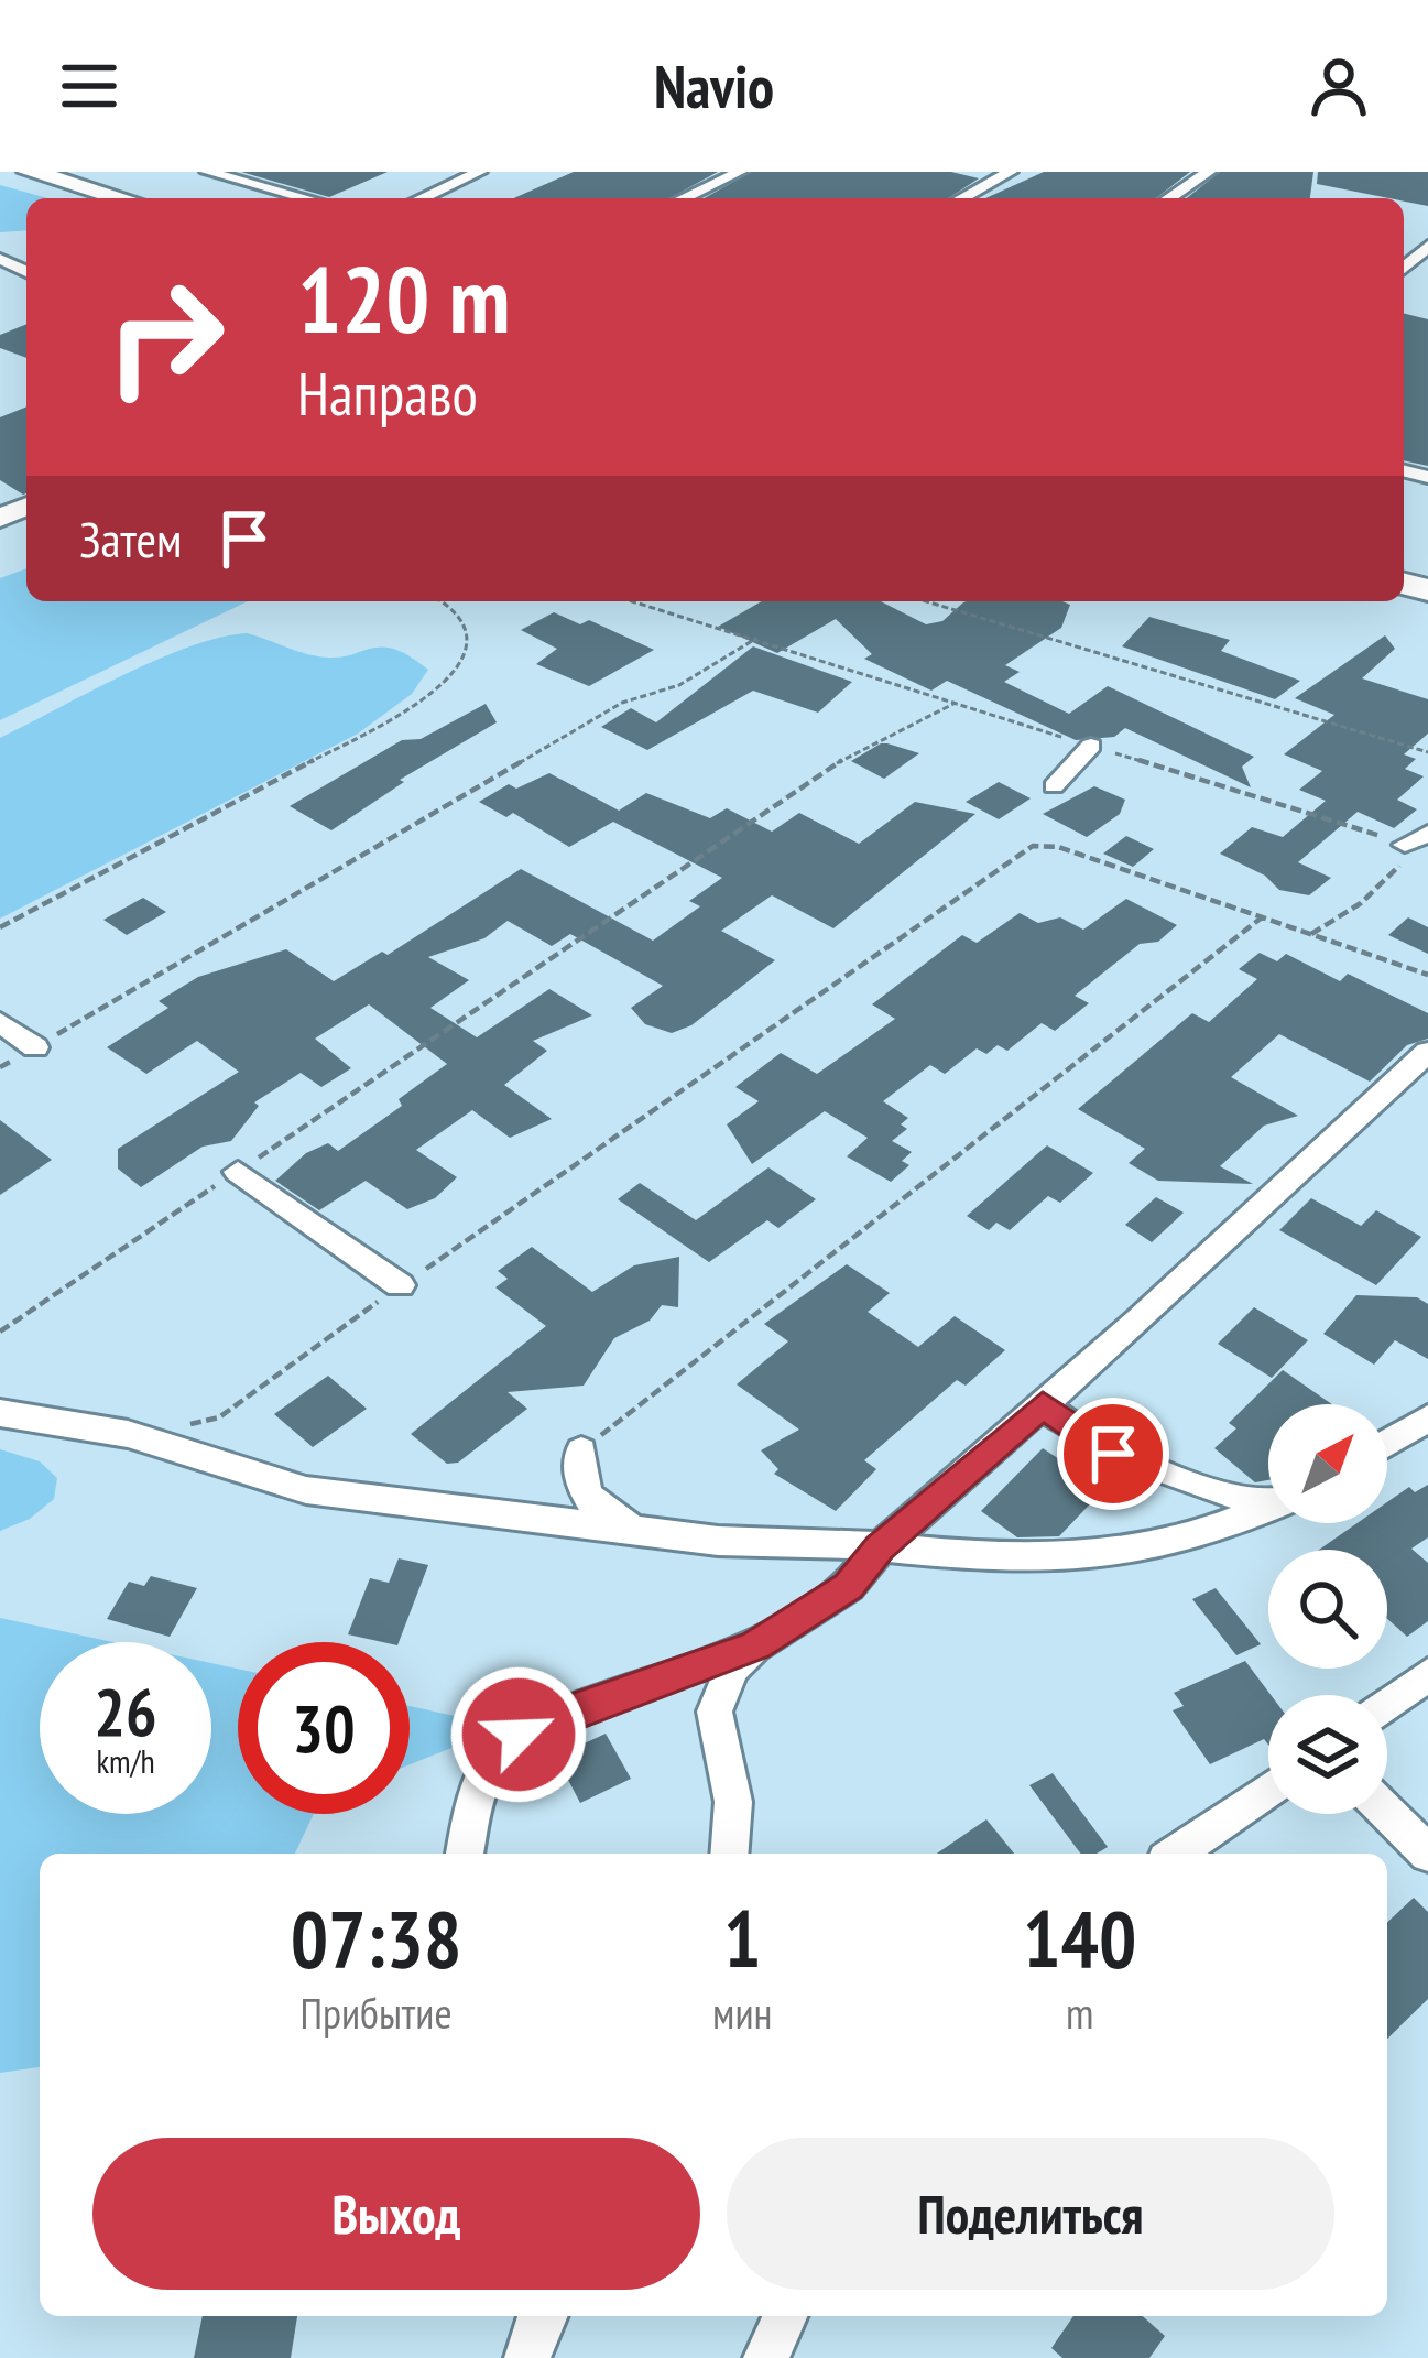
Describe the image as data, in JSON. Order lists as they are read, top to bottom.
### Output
{
  "north": "top right",
  "page": {
    "header": "Navio",
    "turn": ["120 m", "Направо"],
    "then": "Затем",
    "speed": "26 km/h",
    "limit": "30",
    "eta": [
      "07:38",
      "Прибытие",
      "1",
      "мин",
      "140",
      "m"
    ],
    "buttons": ["Выход", "Поделиться"]
  }
}
